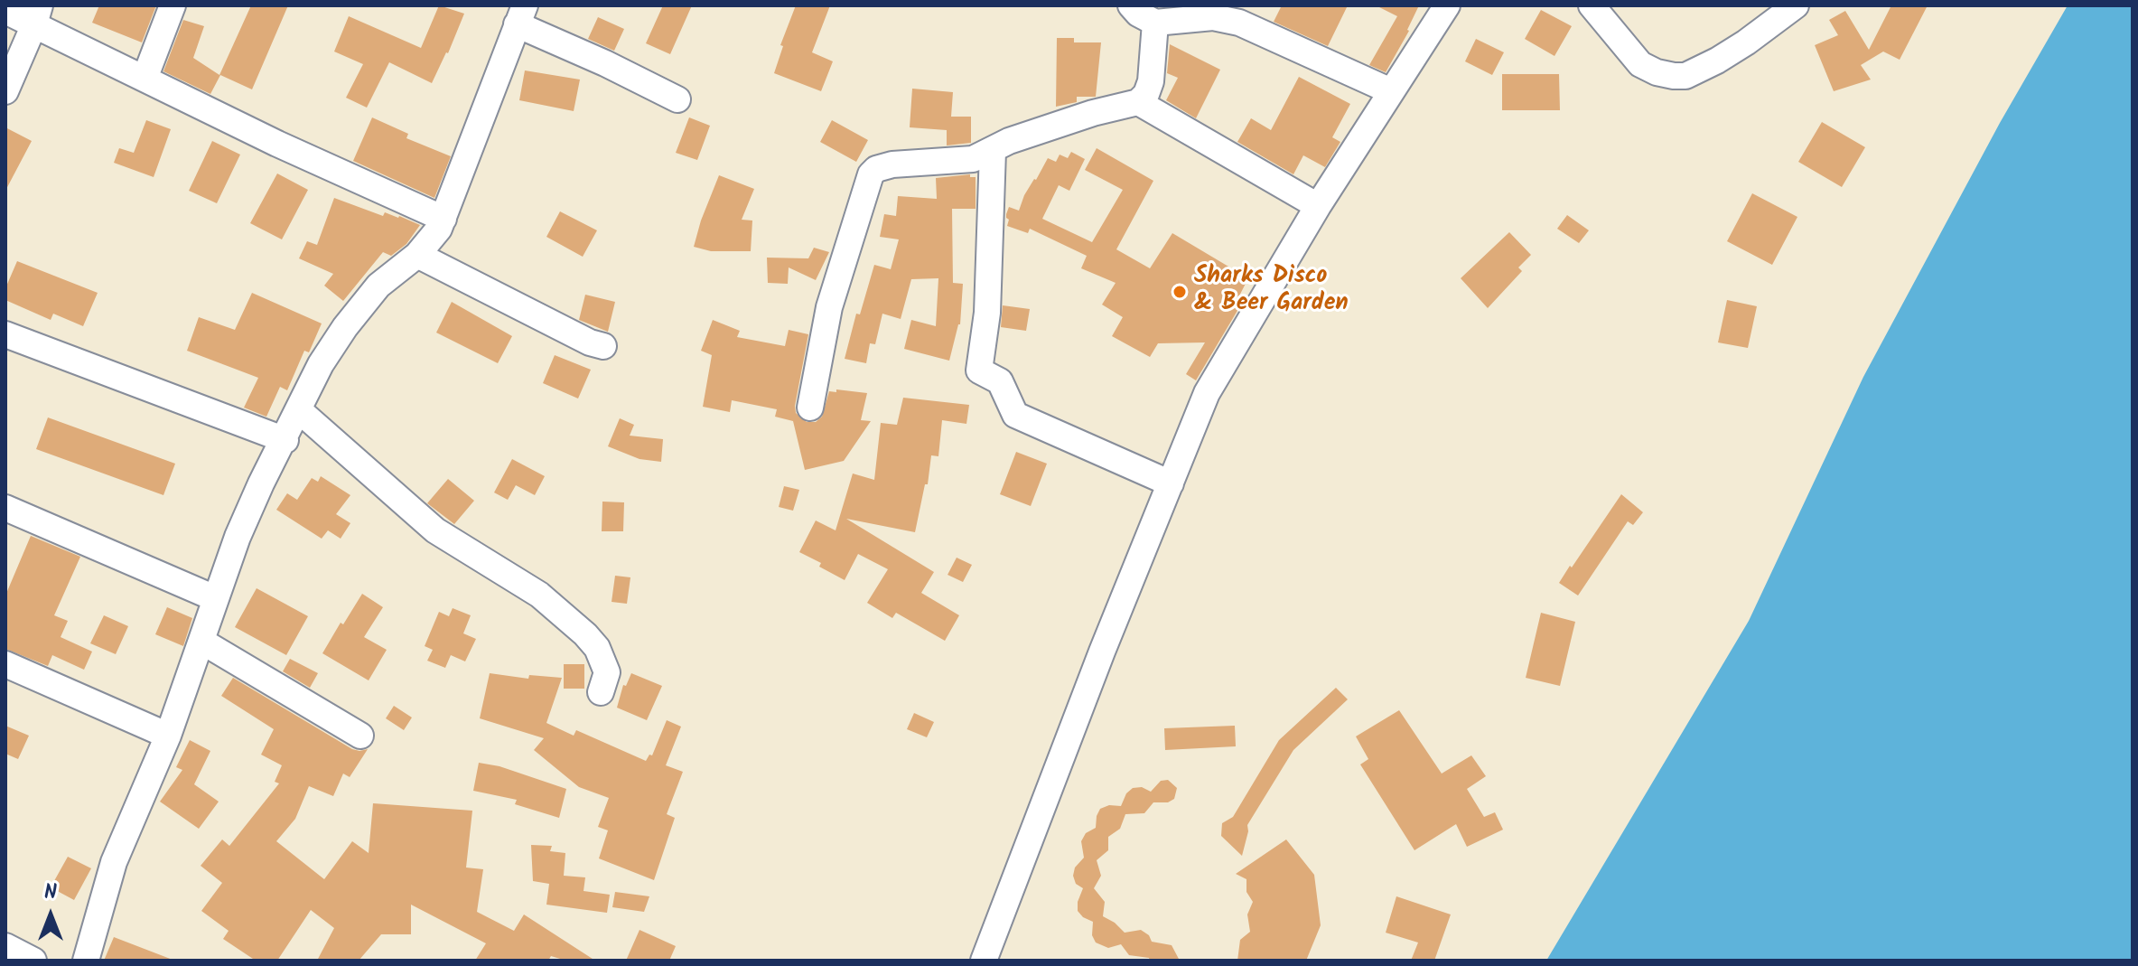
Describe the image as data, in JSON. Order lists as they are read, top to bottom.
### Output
{
  "places": ["Sharks Disco & Beer Garden"],
  "north": "top"
}
